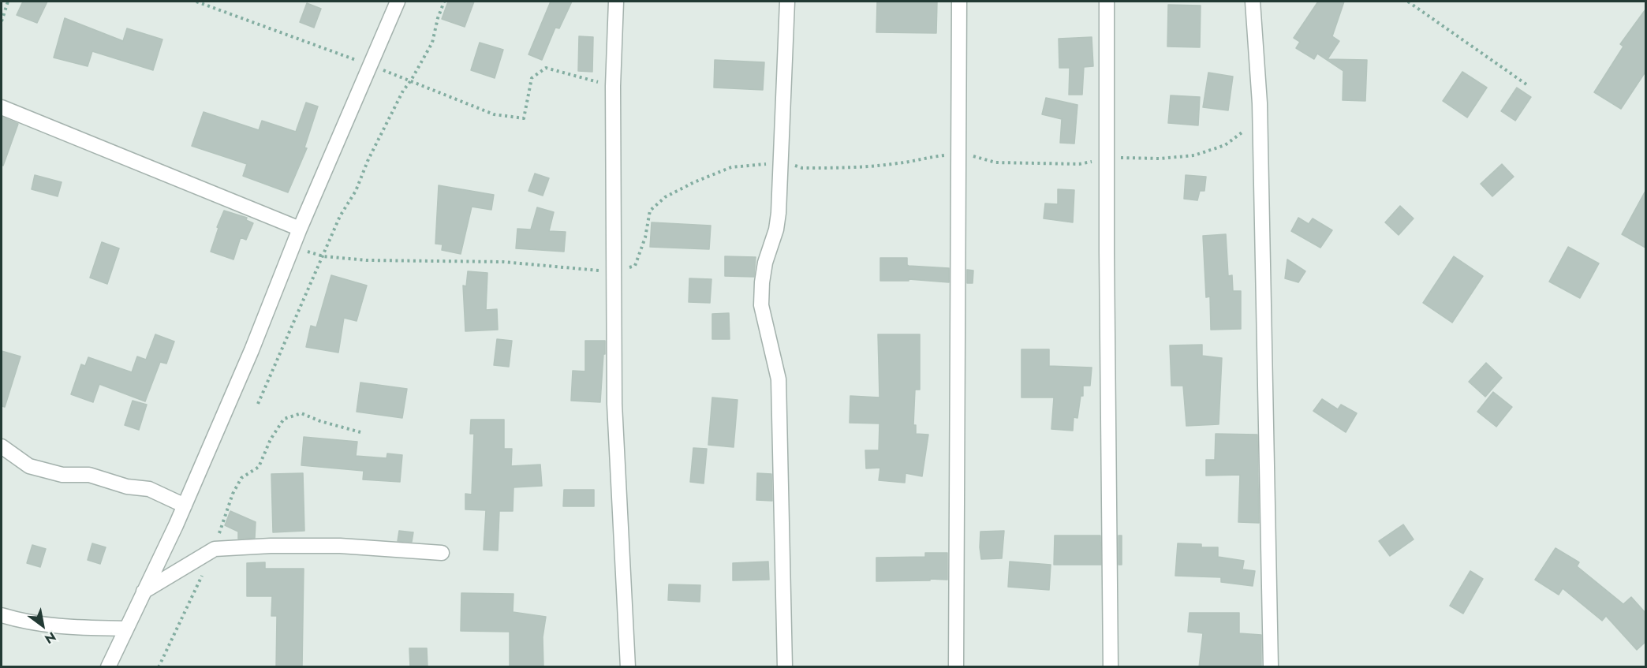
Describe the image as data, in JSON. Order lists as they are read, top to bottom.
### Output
{
  "north": "bottom right"
}
